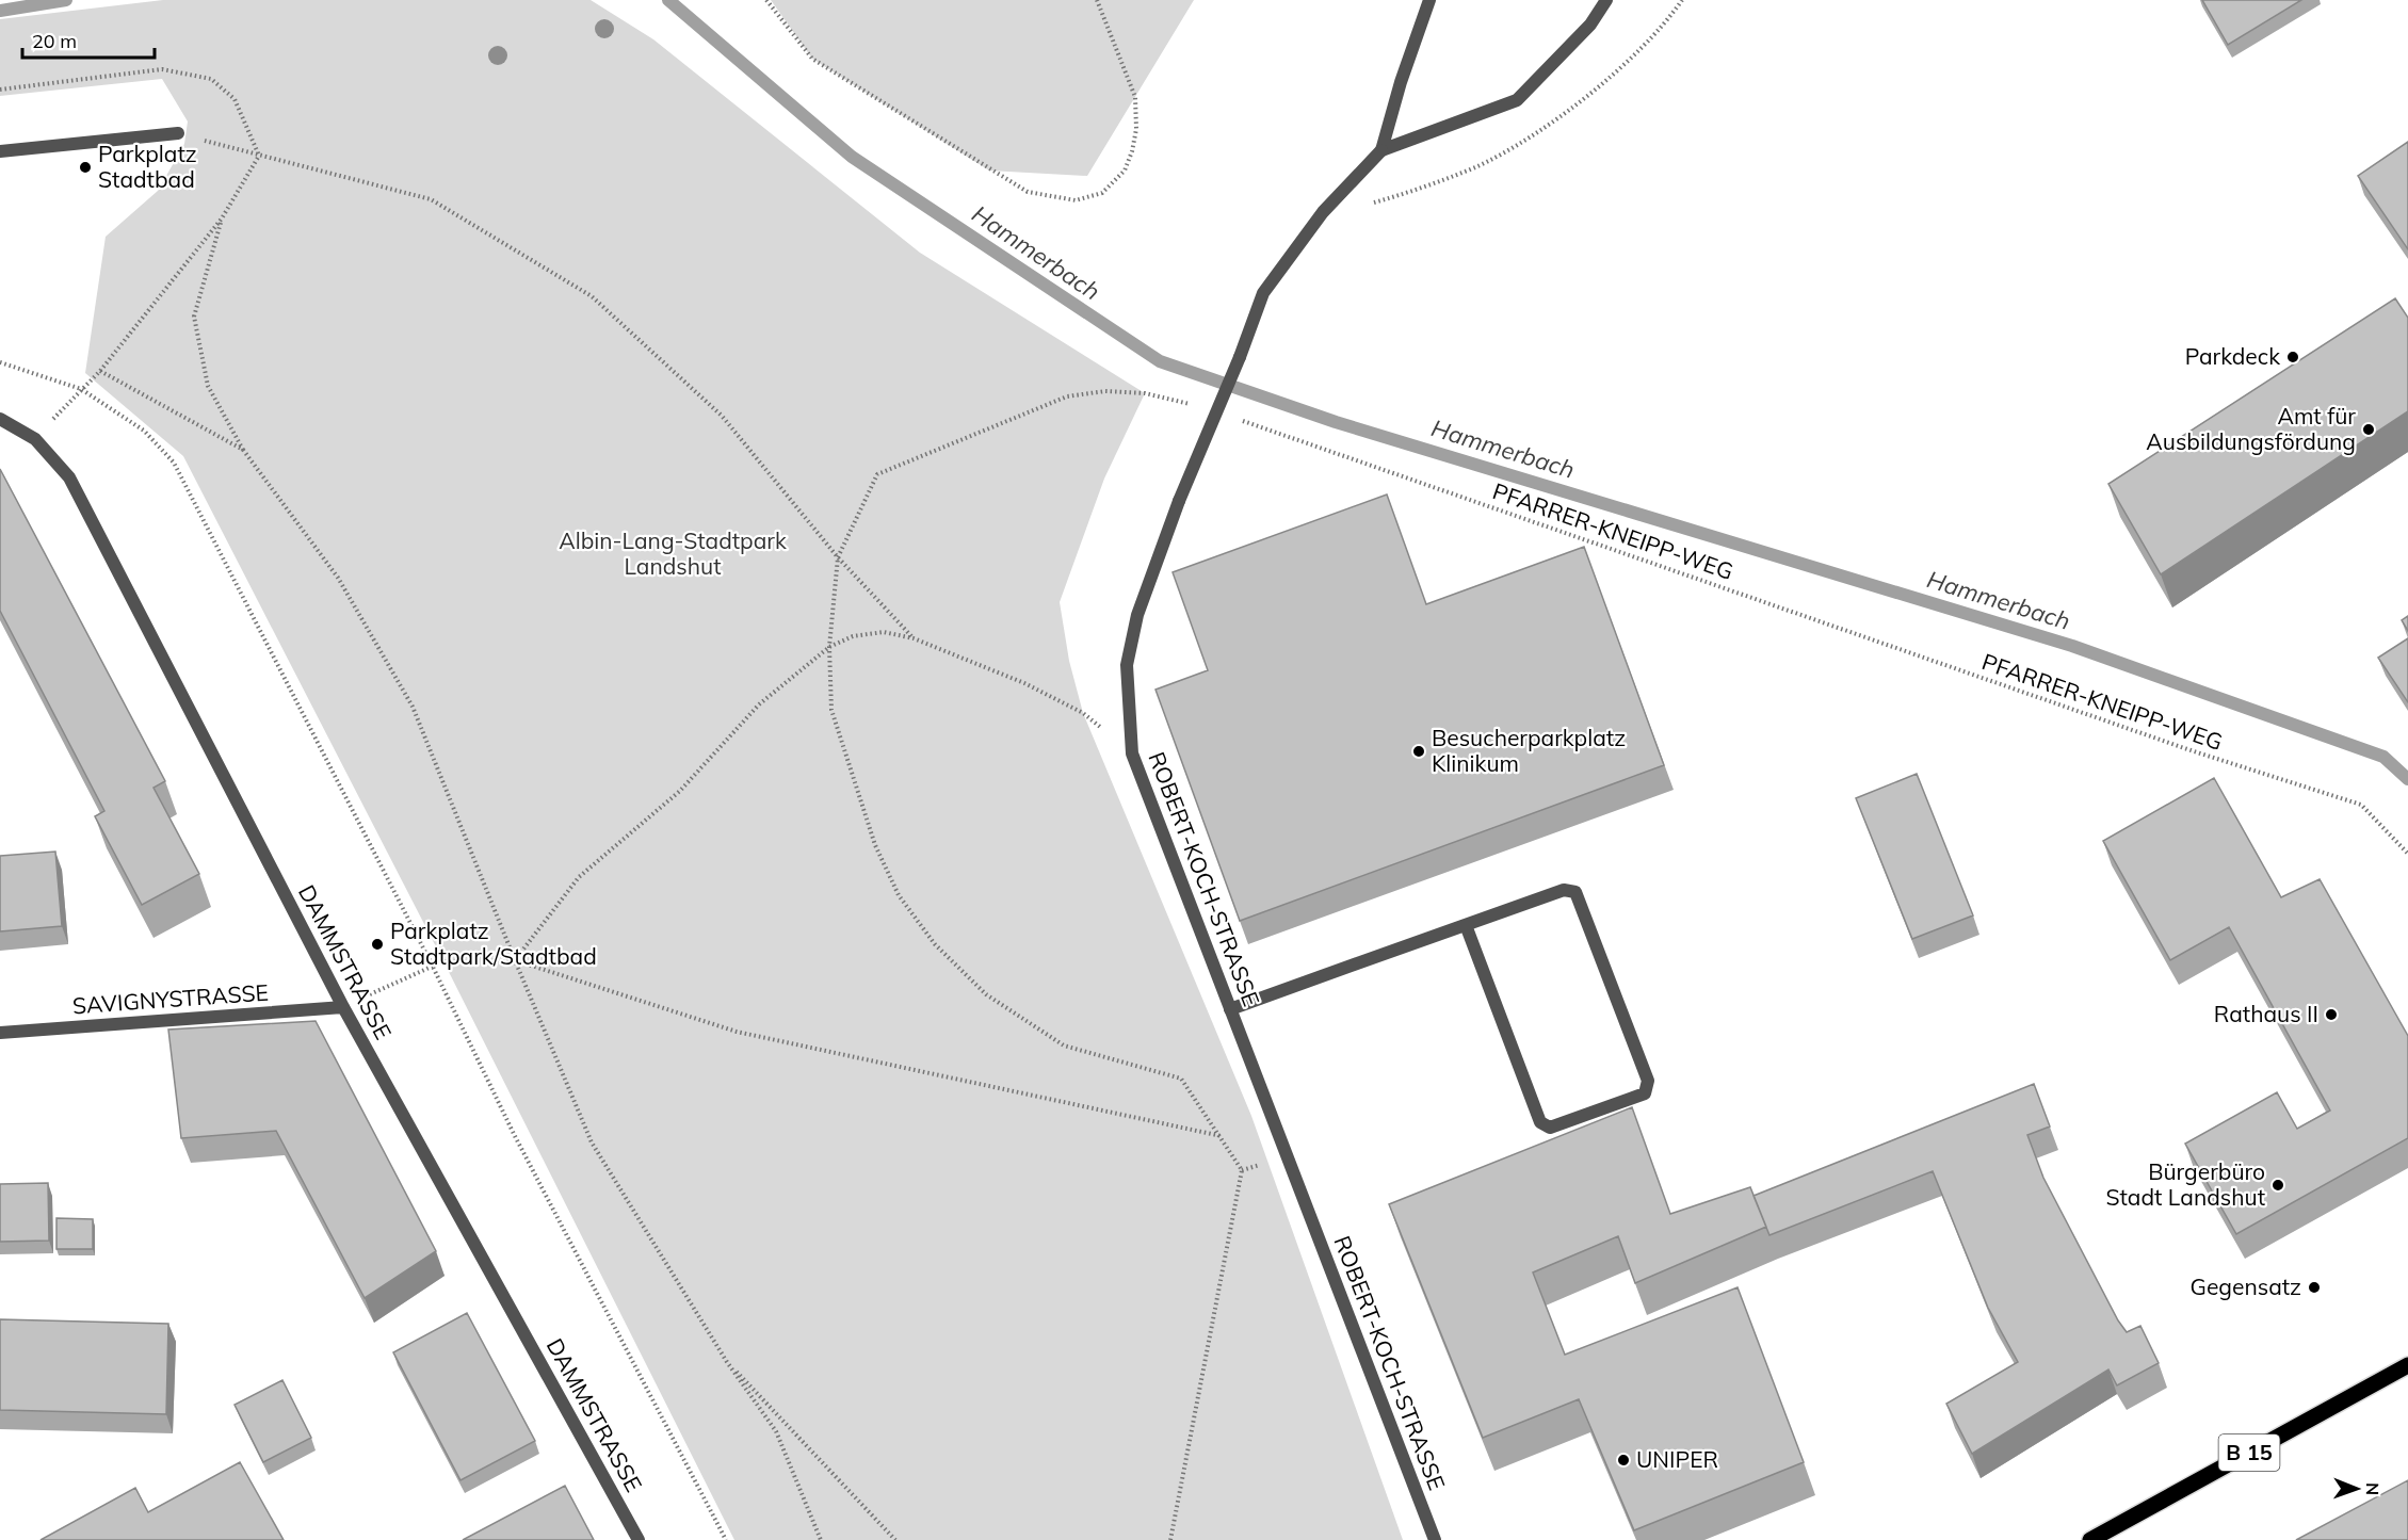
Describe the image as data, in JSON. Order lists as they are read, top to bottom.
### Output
{
  "streets": {
    "main road": ["B 15"],
    "street": ["ROBERT-KOCH-STRASSE", "DAMMSTRASSE", "SAVIGNYSTRASSE"],
    "path": ["PFARRER-KNEIPP-WEG"]
  },
  "crossings": [
    ["DAMMSTRASSE", "SAVIGNYSTRASSE"]
  ],
  "water": ["Hammerbach"],
  "parks": ["Albin-Lang-Stadtpark Landshut"],
  "places": [
    "Parkplatz Stadtbad",
    "Parkdeck",
    "Amt für Ausbildungsfördung",
    "Besucherparkplatz Klinikum",
    "Parkplatz Stadtpark/Stadtbad",
    "Rathaus II",
    "Bürgerbüro Stadt Landshut",
    "Gegensatz",
    "UNIPER"
  ],
  "scale_bar": "20 m",
  "north": "right"
}
